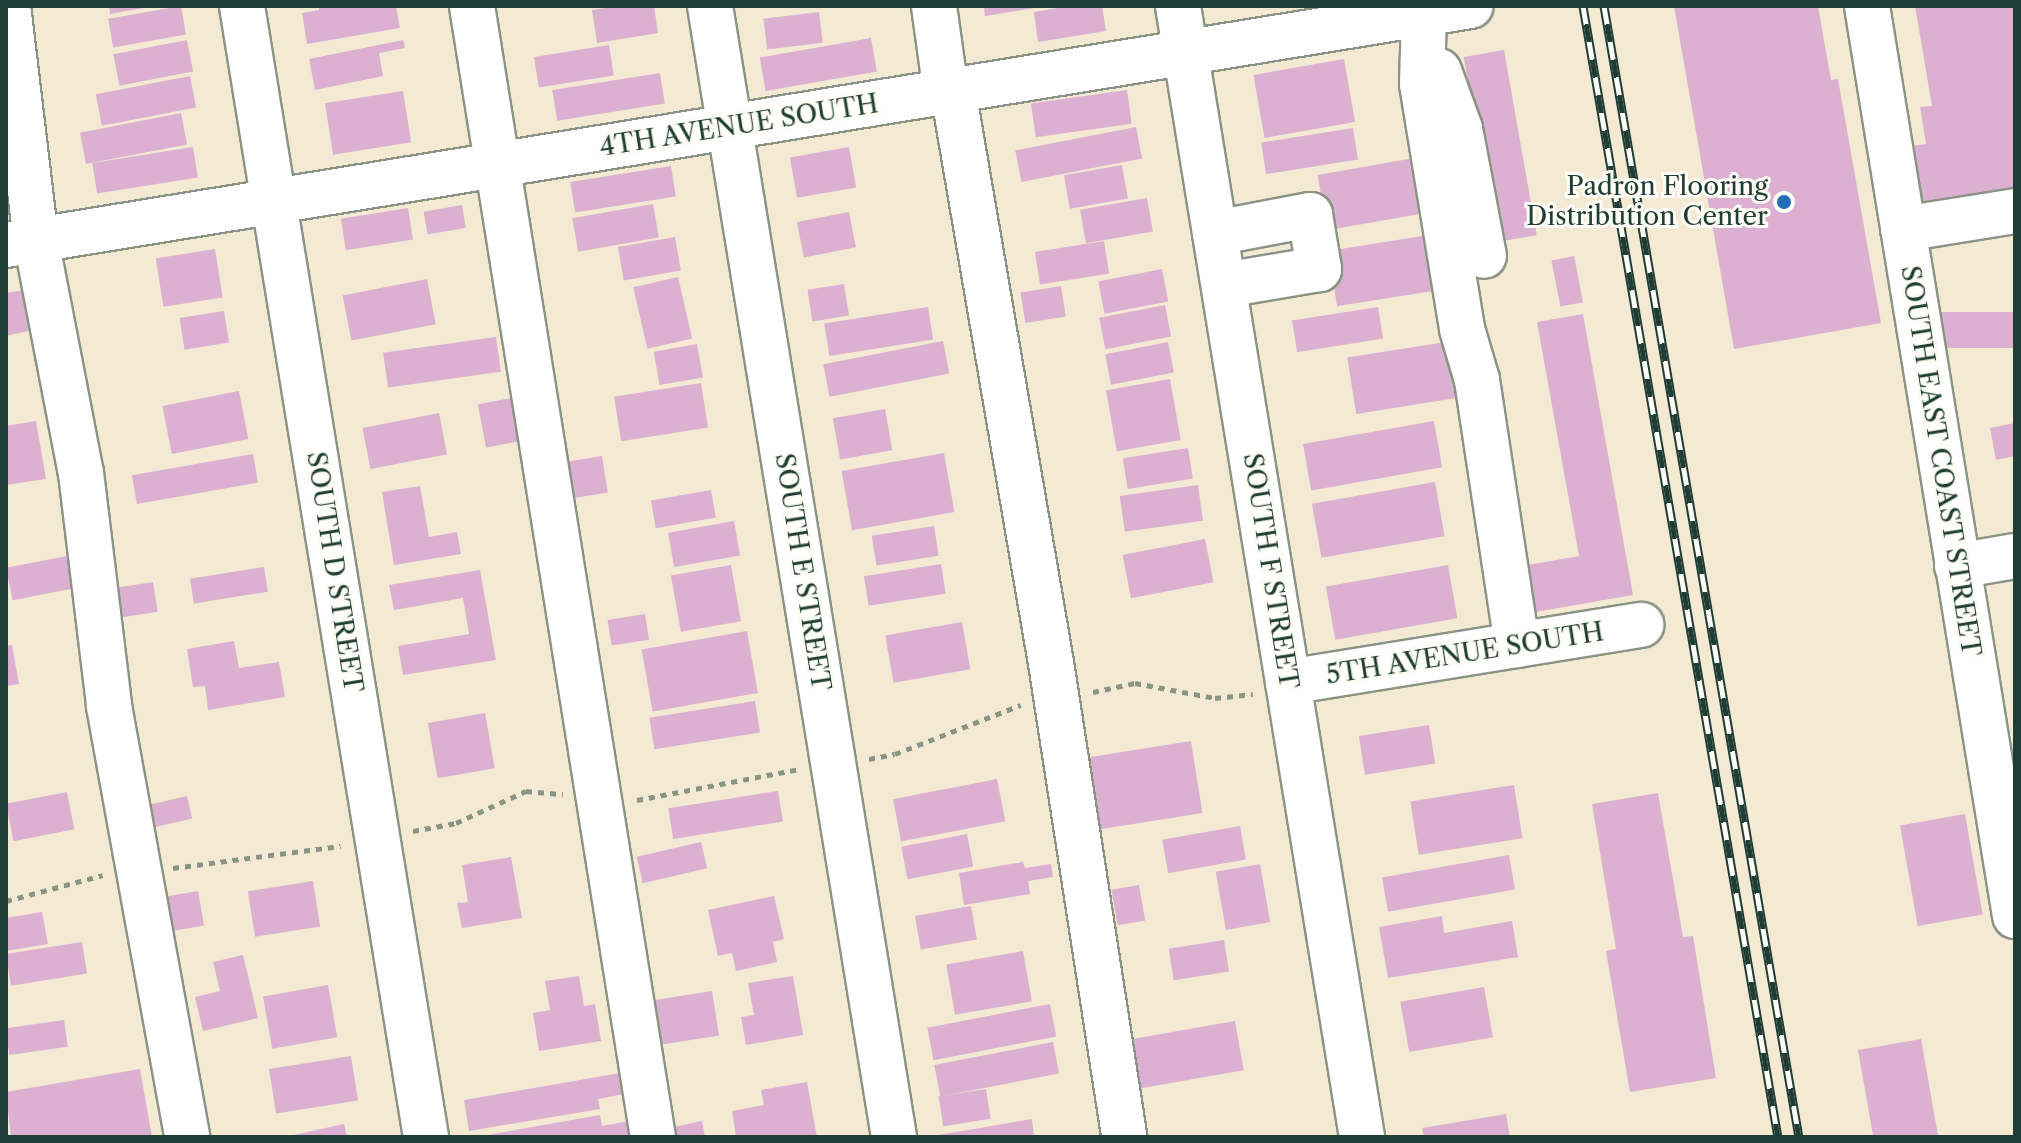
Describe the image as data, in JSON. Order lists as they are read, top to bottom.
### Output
{
  "streets": {
    "street": [
      "4TH AVENUE SOUTH",
      "SOUTH EAST COAST STREET",
      "SOUTH F STREET",
      "SOUTH D STREET",
      "SOUTH E STREET",
      "5TH AVENUE SOUTH"
    ]
  },
  "crossings": [
    ["4TH AVENUE SOUTH", "SOUTH F STREET"],
    ["4TH AVENUE SOUTH", "SOUTH D STREET"],
    ["4TH AVENUE SOUTH", "SOUTH E STREET"],
    ["SOUTH F STREET", "5TH AVENUE SOUTH"]
  ],
  "places": ["Padron Flooring Distribution Center"]
}
